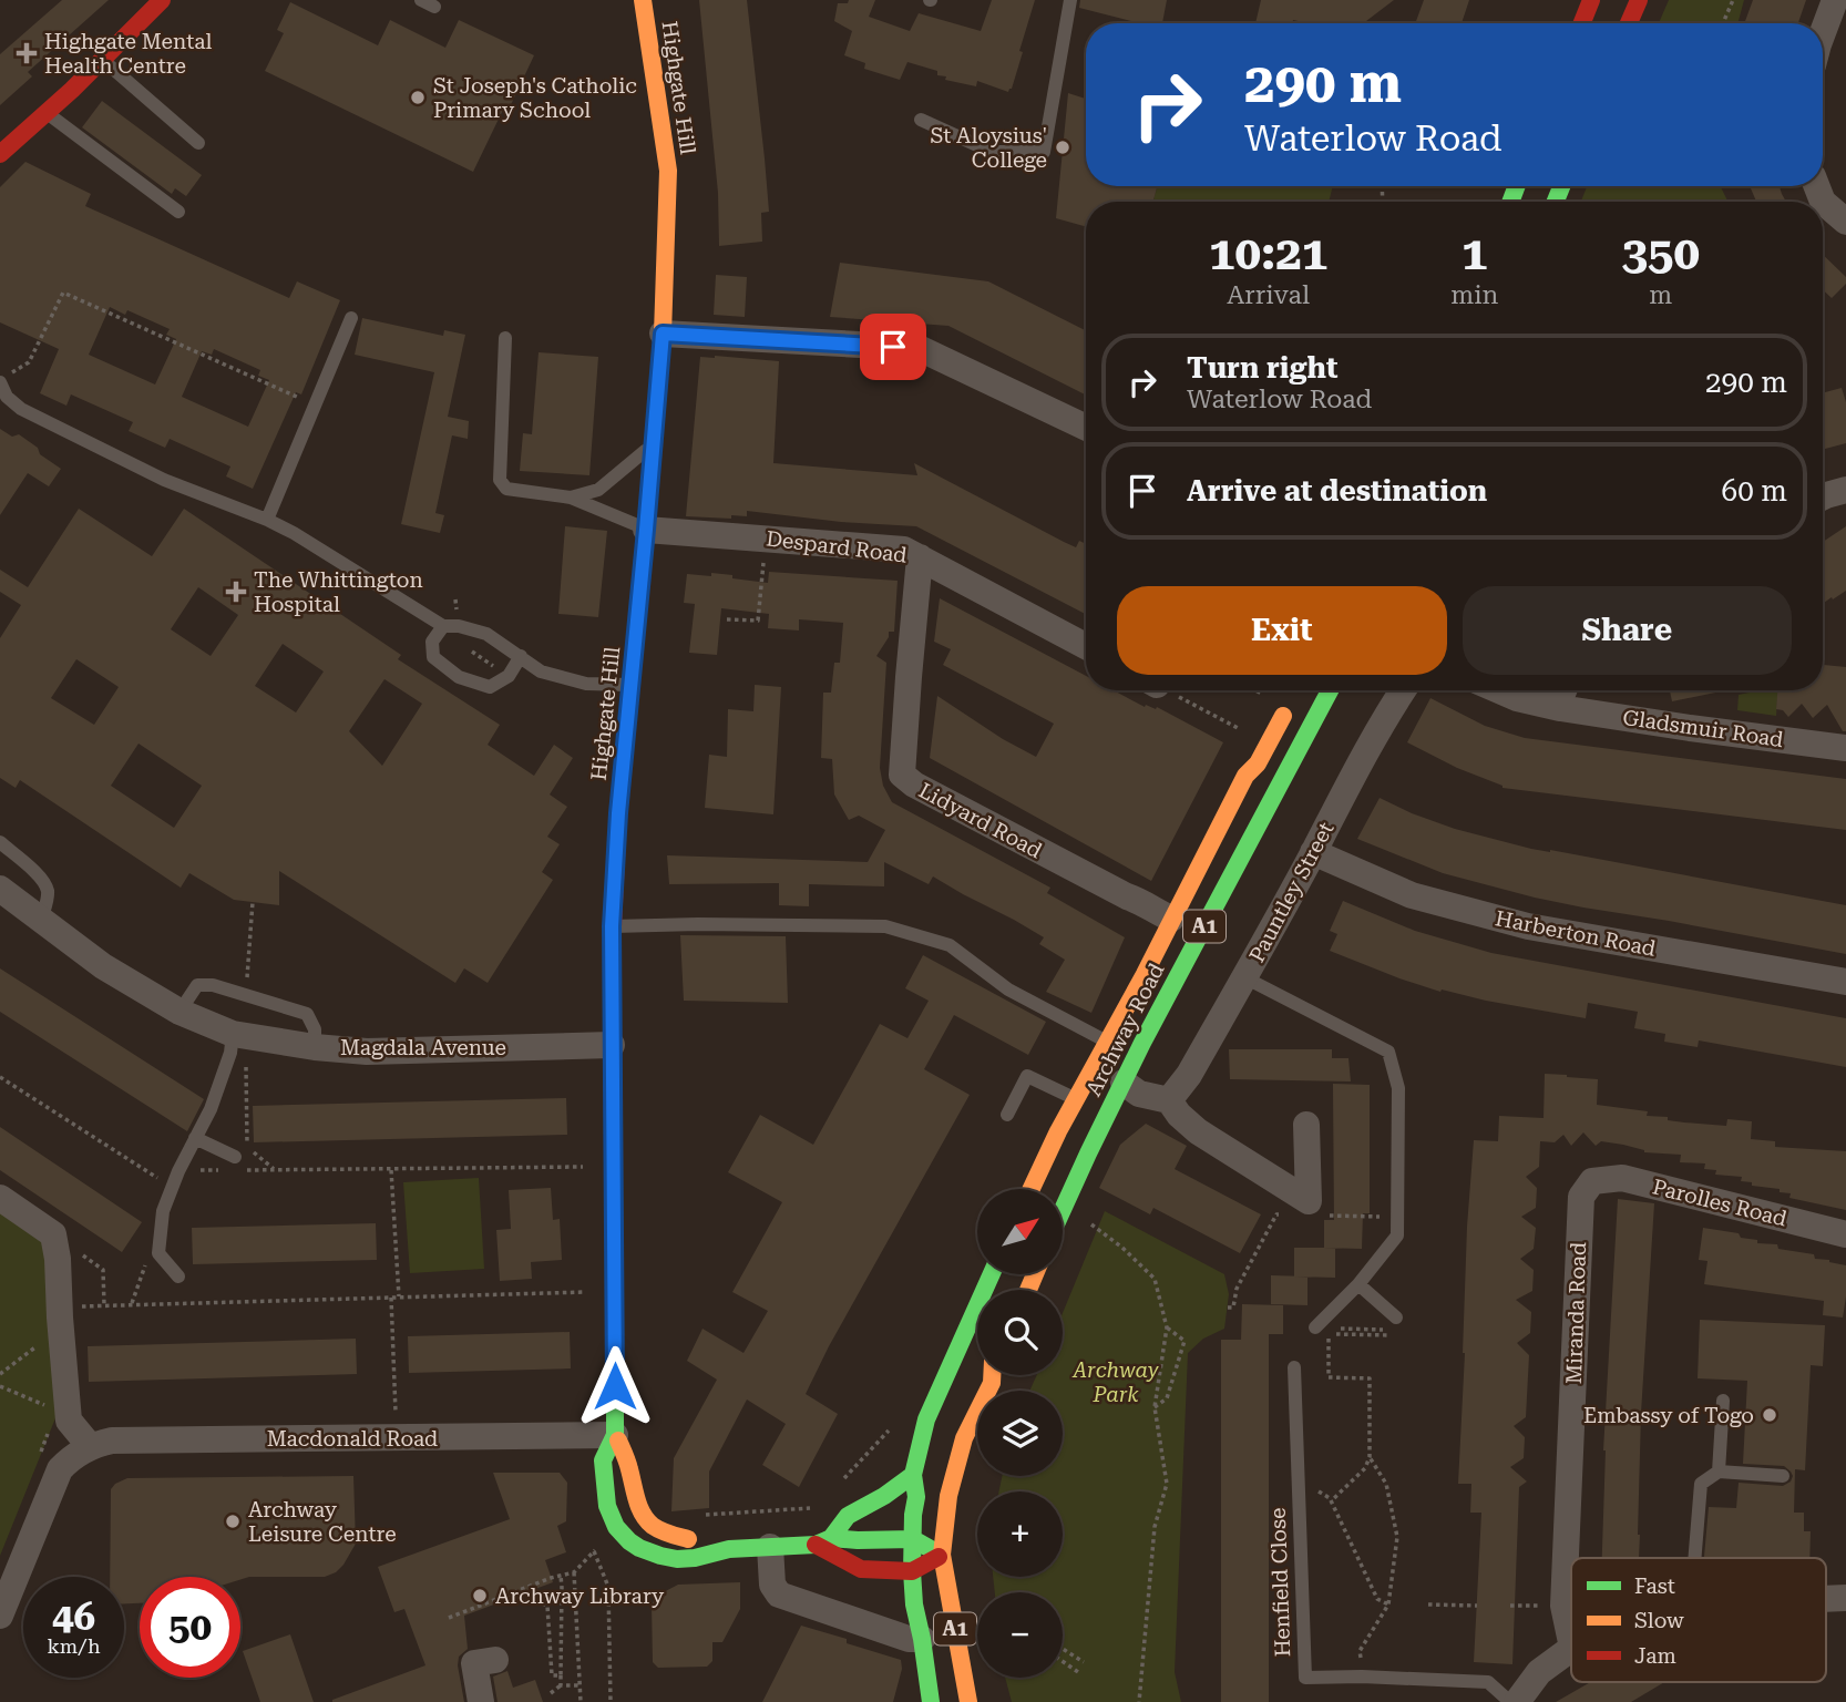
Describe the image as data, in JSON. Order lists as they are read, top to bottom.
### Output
{
  "streets": {
    "main road": ["Highgate Hill", "A1", "Archway Road"],
    "street": [
      "Despard Road",
      "Gladsmuir Road",
      "Lidyard Road",
      "Pauntley Street",
      "Harberton Road",
      "Magdala Avenue",
      "Parolles Road",
      "Miranda Road",
      "Macdonald Road"
    ],
    "lane": ["Henfield Close"]
  },
  "crossings": [
    ["Highgate Hill", "Despard Road"],
    ["Highgate Hill", "Magdala Avenue"],
    ["Highgate Hill", "Macdonald Road"],
    ["Despard Road", "Lidyard Road"],
    ["Lidyard Road", "Archway Road"],
    ["Pauntley Street", "Harberton Road"],
    ["Parolles Road", "Miranda Road"]
  ],
  "parks": ["Archway Park"],
  "places": {
    "health": ["Highgate Mental Health Centre", "The Whittington Hospital"],
    "other": [
      "St Joseph's Catholic Primary School",
      "St Aloysius' College",
      "Embassy of Togo",
      "Archway Leisure Centre",
      "Archway Library"
    ]
  },
  "legend": ["Fast", "Slow", "Jam"],
  "north": "top right",
  "page": {
    "turn": ["290 m", "Waterlow Road"],
    "eta": [
      "10:21",
      "Arrival",
      "1",
      "min",
      "350",
      "m"
    ],
    "list": [
      {
        "name": "Turn right",
        "note": "Waterlow Road",
        "value": "290 m"
      },
      {
        "name": "Arrive at destination",
        "value": "60 m"
      }
    ],
    "buttons": ["Exit", "Share"],
    "map_buttons": ["+", "−"],
    "speed": "46 km/h",
    "limit": "50"
  }
}
